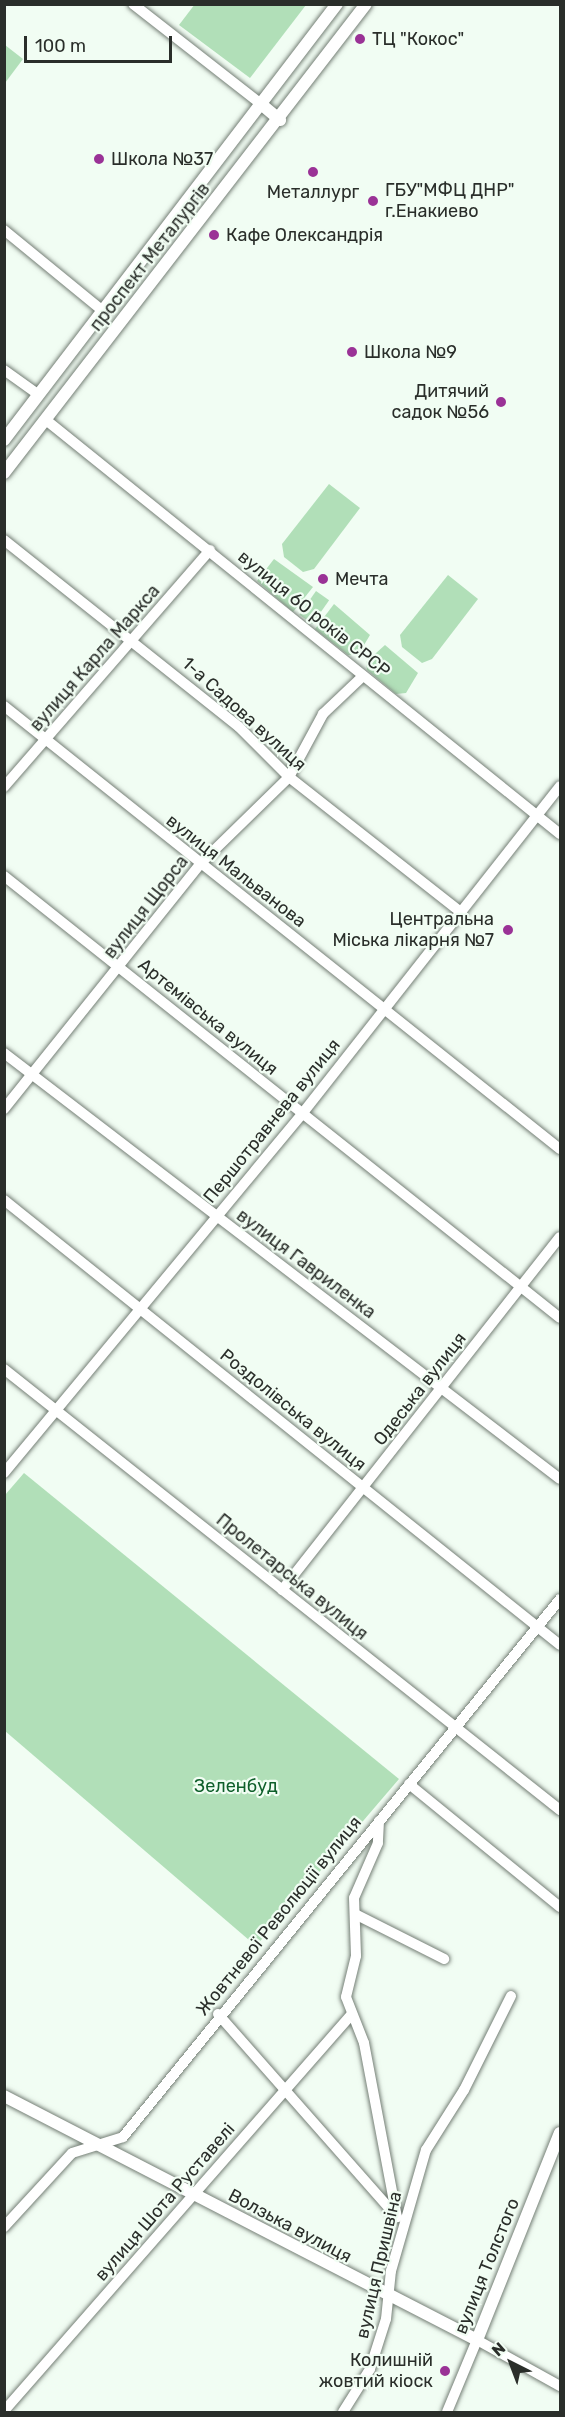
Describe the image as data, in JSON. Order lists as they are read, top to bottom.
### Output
{
  "streets": {
    "street": [
      "проспект Металургів",
      "вулиця 60 років СРСР",
      "вулиця Карла Маркса",
      "1-а Садова вулиця",
      "вулиця Мальванова",
      "вулиця Щорса",
      "Артемівська вулиця",
      "Першотравнева вулиця",
      "вулиця Гавриленка",
      "Одеська вулиця",
      "Роздолівська вулиця",
      "Пролетарська вулиця",
      "Жовтневої Революції вулиця",
      "вулиця Шота Руставелі",
      "Волзька вулиця",
      "вулиця Пришвіна",
      "вулиця Толстого"
    ]
  },
  "crossings": [
    ["проспект Металургів", "вулиця 60 років СРСР"],
    ["вулиця 60 років СРСР", "вулиця Карла Маркса"],
    ["вулиця 60 років СРСР", "вулиця Щорса"],
    ["вулиця 60 років СРСР", "Першотравнева вулиця"],
    ["вулиця Карла Маркса", "1-а Садова вулиця"],
    ["вулиця Карла Маркса", "вулиця Мальванова"],
    ["1-а Садова вулиця", "вулиця Щорса"],
    ["1-а Садова вулиця", "Першотравнева вулиця"],
    ["вулиця Мальванова", "вулиця Щорса"],
    ["вулиця Мальванова", "Першотравнева вулиця"],
    ["вулиця Щорса", "Артемівська вулиця"],
    ["вулиця Щорса", "вулиця Гавриленка"],
    ["Артемівська вулиця", "Першотравнева вулиця"],
    ["Артемівська вулиця", "Одеська вулиця"],
    ["Першотравнева вулиця", "вулиця Гавриленка"],
    ["Першотравнева вулиця", "Роздолівська вулиця"],
    ["Першотравнева вулиця", "Пролетарська вулиця"],
    ["вулиця Гавриленка", "Одеська вулиця"],
    ["Одеська вулиця", "Роздолівська вулиця"],
    ["Одеська вулиця", "Пролетарська вулиця"],
    ["Роздолівська вулиця", "Жовтневої Революції вулиця"],
    ["Пролетарська вулиця", "Жовтневої Революції вулиця"],
    ["Жовтневої Революції вулиця", "Волзька вулиця"],
    ["вулиця Шота Руставелі", "Волзька вулиця"],
    ["Волзька вулиця", "вулиця Пришвіна"],
    ["Волзька вулиця", "вулиця Толстого"]
  ],
  "parks": ["Зеленбуд"],
  "places": [
    "ТЦ \"Кокос\"",
    "Школа №37",
    "Металлург",
    "ГБУ\"МФЦ ДНР\" г.Енакиево",
    "Кафе Олександрія",
    "Школа №9",
    "Дитячий садок №56",
    "Мечта",
    "Центральна Міська лікарня №7",
    "Колишній жовтий кіоск"
  ],
  "scale_bar": "100 m",
  "north": "top left"
}
